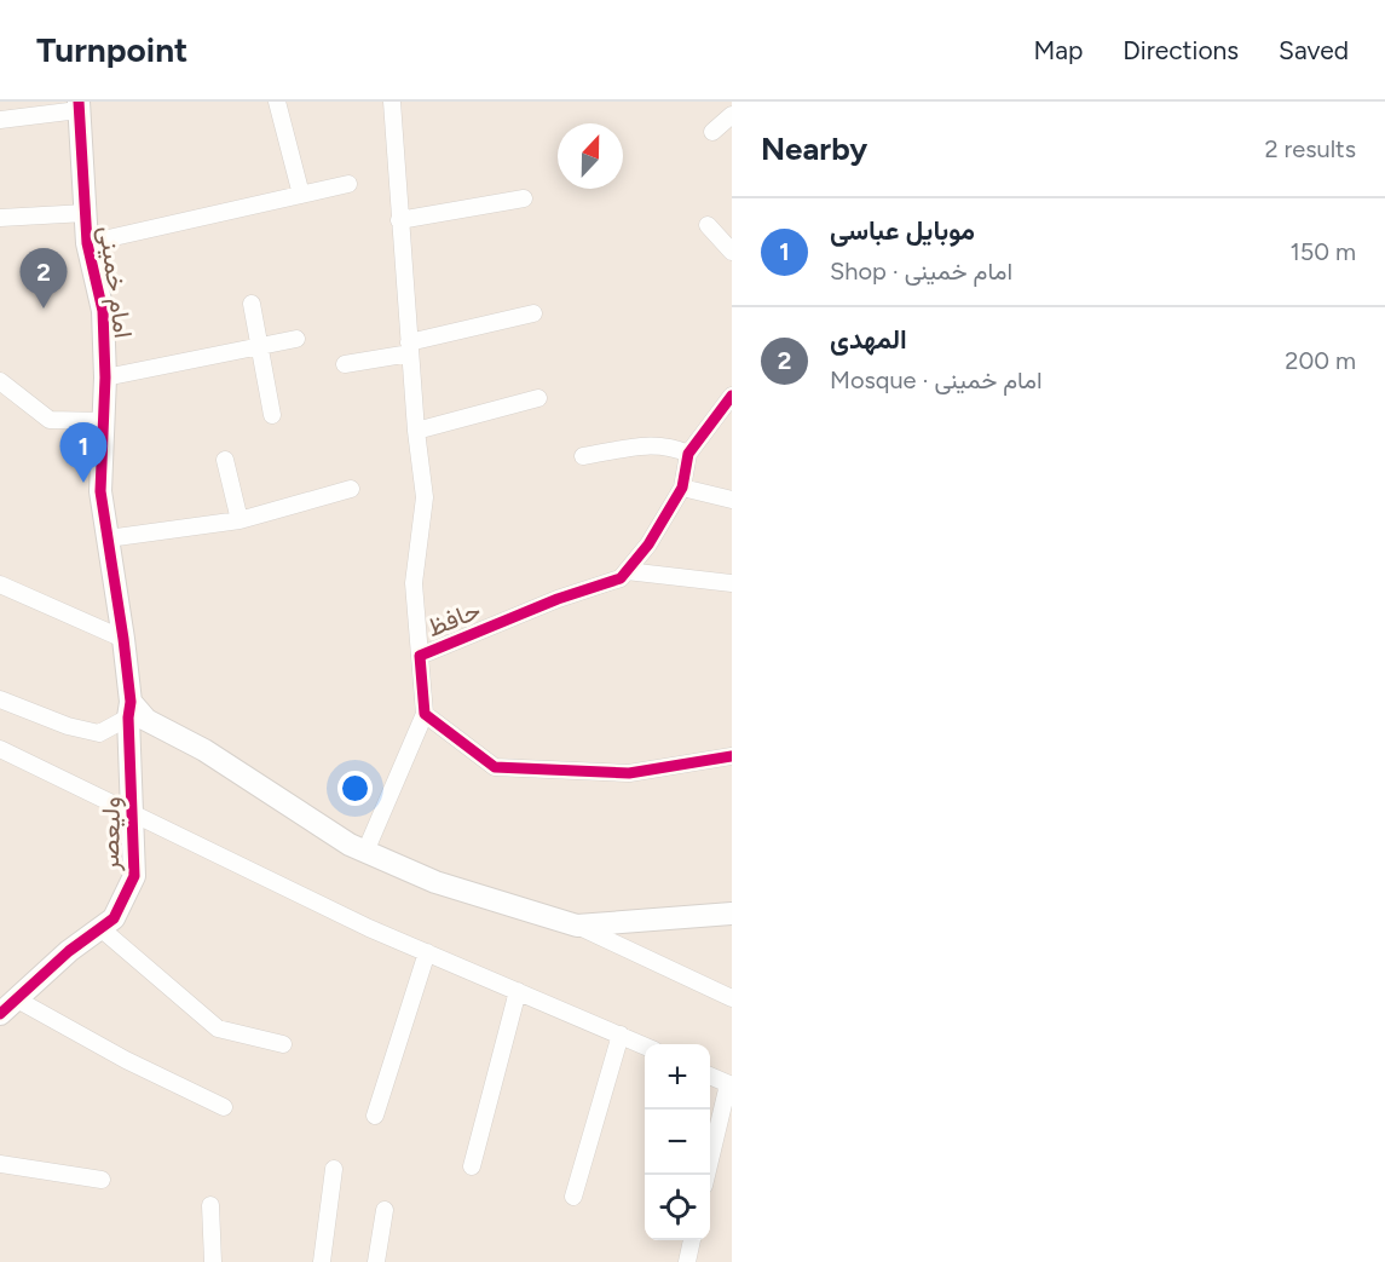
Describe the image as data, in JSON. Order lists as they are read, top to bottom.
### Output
{
  "streets": {
    "street": ["امام خمینی", "حافظ", "ولیعصر"]
  },
  "crossings": [
    ["امام خمینی", "ولیعصر"]
  ],
  "north": "top",
  "page": {
    "header": "Turnpoint",
    "nav": ["Map", "Directions", "Saved"],
    "heading": ["Nearby", "2 results"],
    "list": [
      {
        "mark": "1",
        "name": "موبایل عباسی",
        "note": "Shop · امام خمینی",
        "value": "150 m"
      },
      {
        "mark": "2",
        "name": "المهدی",
        "note": "Mosque · امام خمینی",
        "value": "200 m"
      }
    ],
    "pins": ["2", "1"],
    "map_buttons": ["+", "−"]
  }
}
